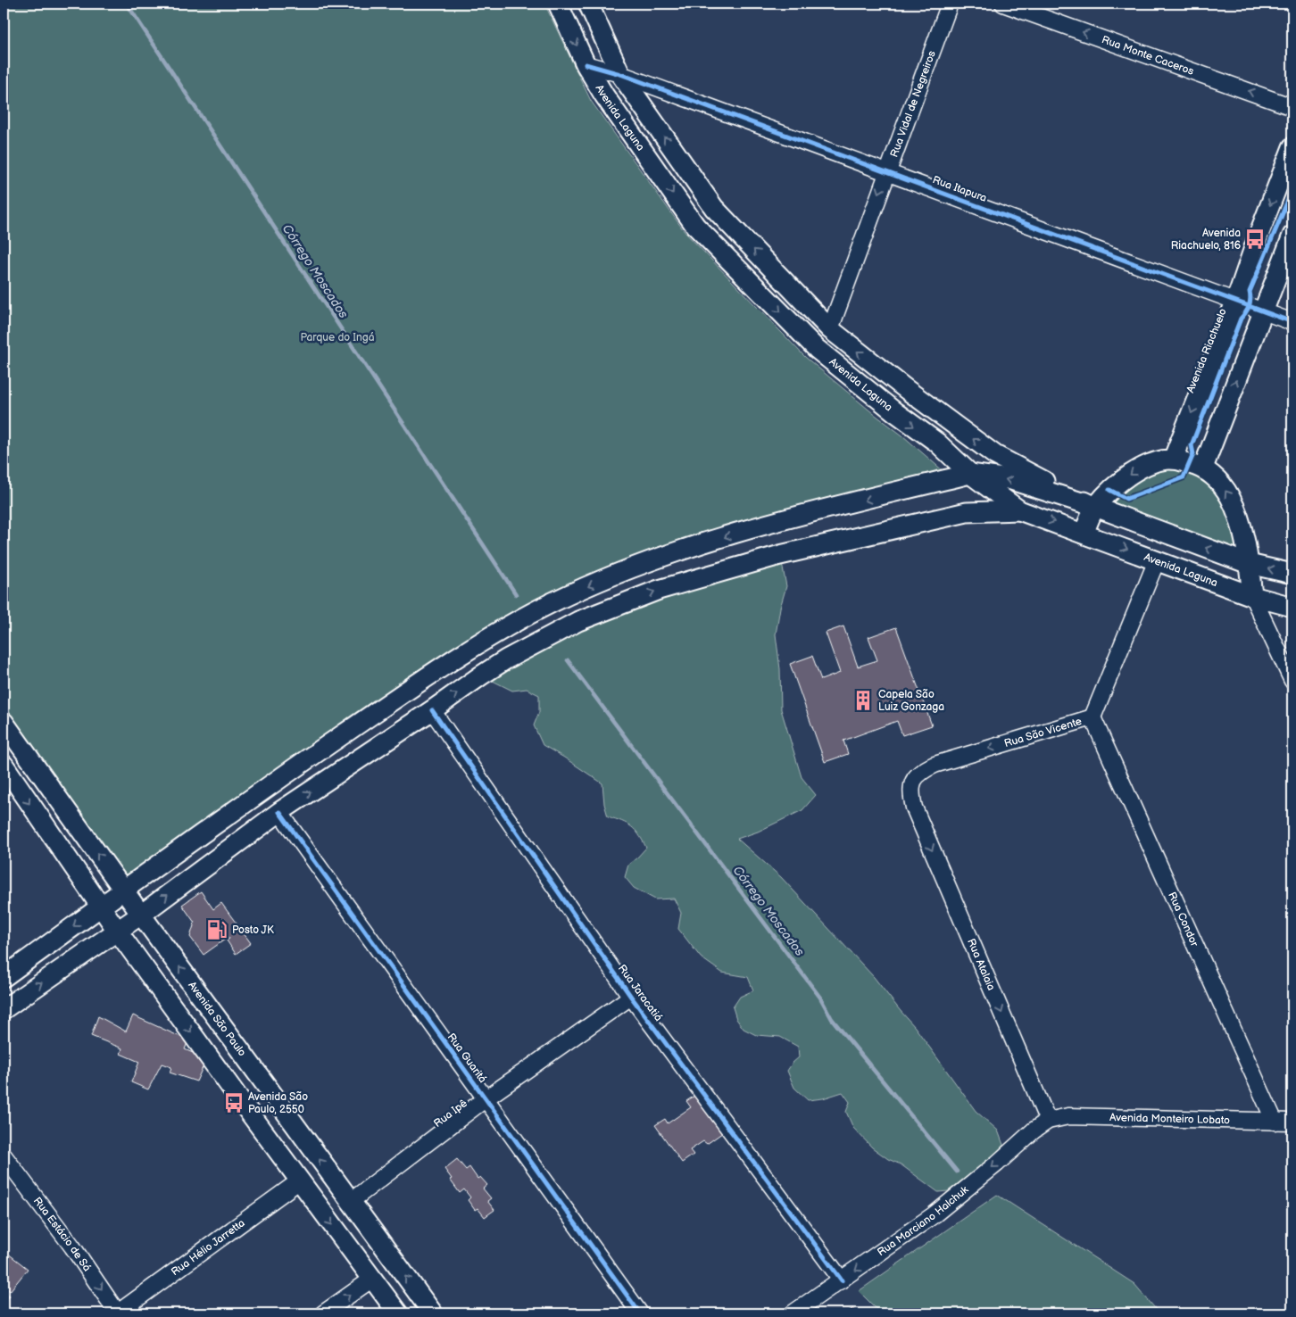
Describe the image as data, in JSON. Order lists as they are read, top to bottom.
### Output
{
  "streets": {
    "main road": ["Avenida Laguna", "Avenida Riachuelo", "Avenida São Paulo"],
    "street": [
      "Rua Monte Caceros",
      "Rua Vidal de Negreiros",
      "Rua Itapura",
      "Rua São Vicente",
      "Rua Condor",
      "Rua Atalaia",
      "Rua Jaracatiá",
      "Rua Guaritá",
      "Rua Ipê",
      "Avenida Monteiro Lobato",
      "Rua Marciano Halchuk",
      "Rua Estácio de Sá",
      "Rua Hélio Jarretta"
    ]
  },
  "crossings": [
    ["Rua Vidal de Negreiros", "Rua Itapura"],
    ["Avenida Laguna", "Rua Itapura"],
    ["Avenida Laguna", "Rua São Vicente"],
    ["Rua Itapura", "Avenida Riachuelo"],
    ["Rua São Vicente", "Rua Condor"],
    ["Rua São Vicente", "Rua Atalaia"],
    ["Rua Condor", "Avenida Monteiro Lobato"],
    ["Rua Atalaia", "Avenida Monteiro Lobato"],
    ["Rua Atalaia", "Rua Marciano Halchuk"],
    ["Rua Jaracatiá", "Rua Ipê"],
    ["Rua Jaracatiá", "Rua Marciano Halchuk"],
    ["Avenida São Paulo", "Rua Ipê"],
    ["Rua Guaritá", "Rua Ipê"],
    ["Avenida Monteiro Lobato", "Rua Marciano Halchuk"],
    ["Rua Estácio de Sá", "Rua Hélio Jarretta"]
  ],
  "one_way": [
    "Rua Monte Caceros",
    "Rua Vidal de Negreiros",
    "Rua São Vicente",
    "Rua Atalaia",
    "Rua Marciano Halchuk",
    "Rua Estácio de Sá"
  ],
  "water": ["Córrego Moscados"],
  "parks": ["Parque do Ingá"],
  "places": {
    "bus stop": ["Avenida Riachuelo, 816", "Avenida São Paulo, 2550"],
    "building": ["Capela São Luiz Gonzaga"],
    "fuel station": ["Posto JK"]
  }
}
